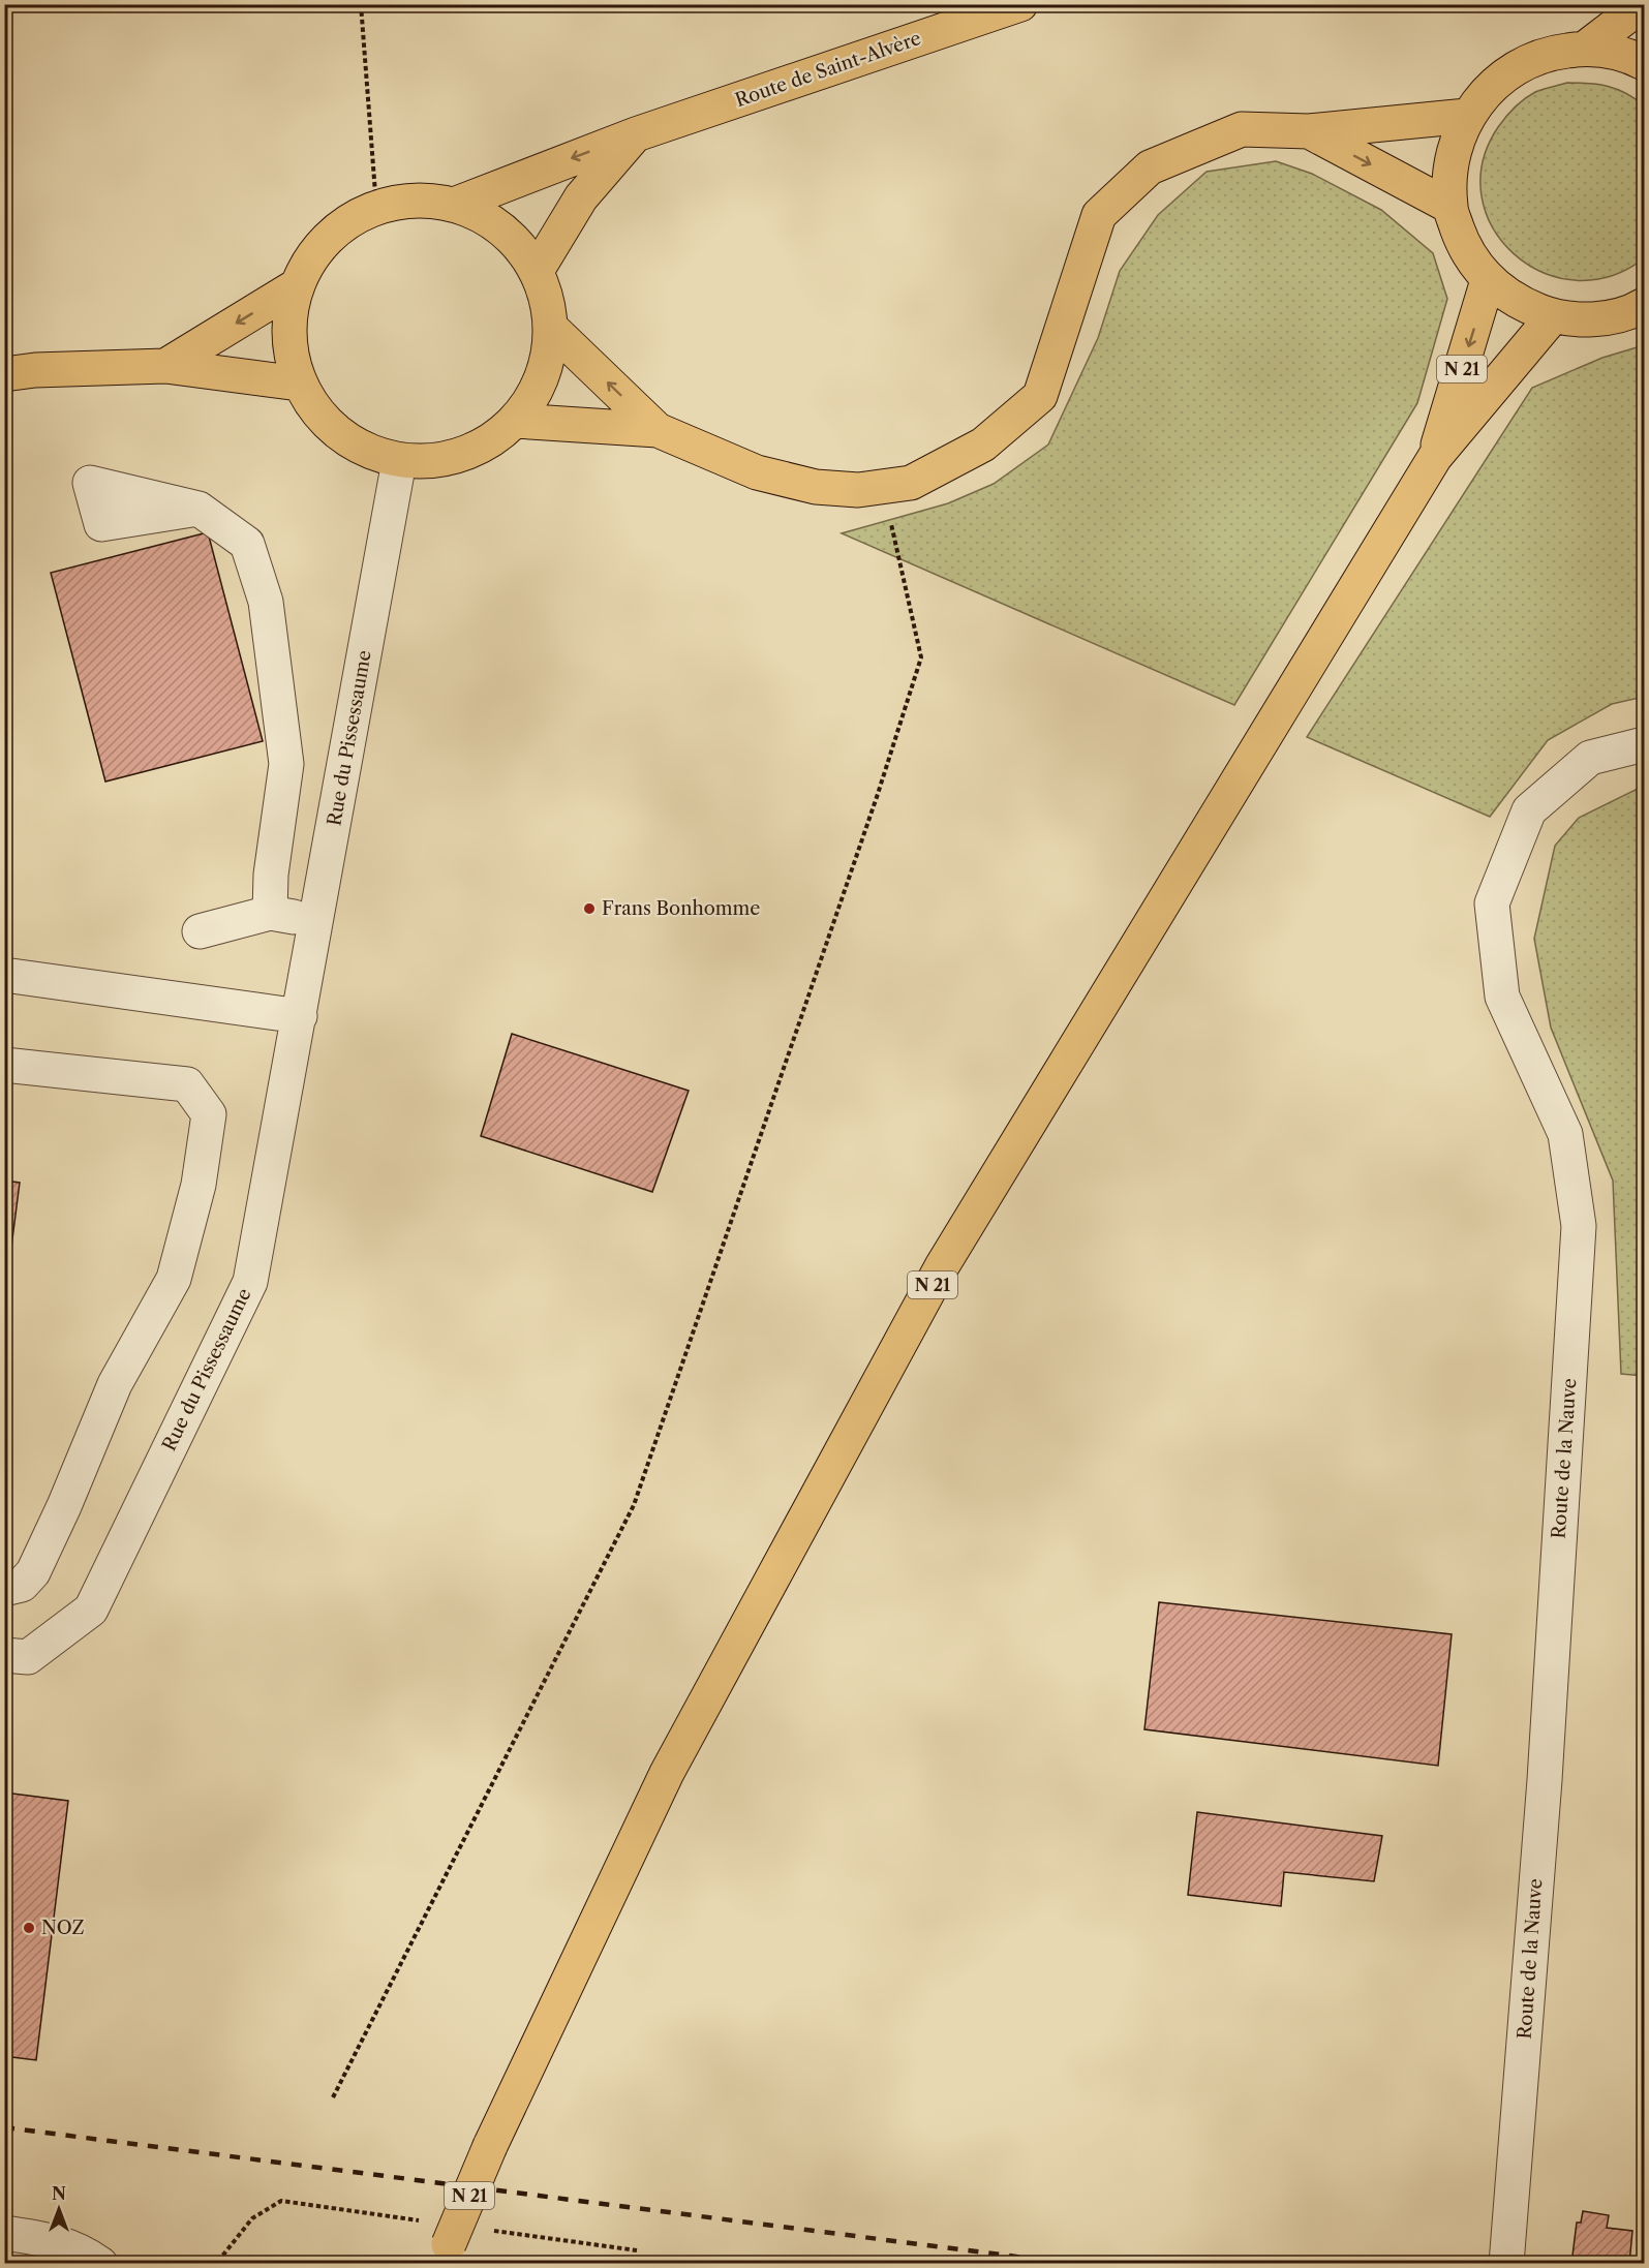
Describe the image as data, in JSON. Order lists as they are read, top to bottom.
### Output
{
  "streets": {
    "main road": ["Route de Saint-Alvère", "N 21"],
    "street": ["Rue du Pissessaume", "Route de la Nauve"]
  },
  "places": ["Frans Bonhomme", "NOZ"],
  "north": "top"
}
